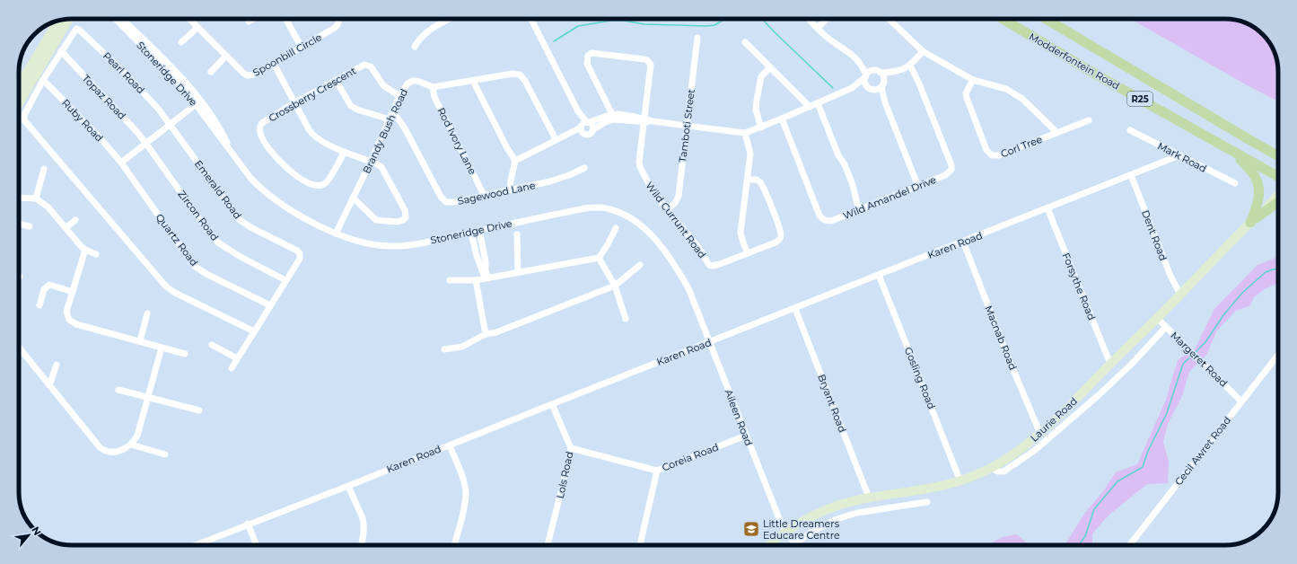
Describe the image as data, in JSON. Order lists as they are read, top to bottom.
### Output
{
  "streets": {
    "main road": ["Modderfontein Road", "R25", "Laurie Road"],
    "street": [
      "Spoonbill Circle",
      "Pearl Road",
      "Stoneridge Drive",
      "Crossberry Crescent",
      "Topaz Road",
      "Ruby Road",
      "Tamboti Street",
      "Brandy Bush Road",
      "Rod Ivory Lane",
      "Corl Tree",
      "Mark Road",
      "Emerald Road",
      "Sagewood Lane",
      "Wild Amandel Drive",
      "Zircon Road",
      "Wild Currunt Road",
      "Dent Road",
      "Quartz Road",
      "Karen Road",
      "Forsythe Road",
      "Macnab Road",
      "Margeret Road",
      "Gosling Road",
      "Bryant Road",
      "Aileen Road",
      "Cecil Awret Road",
      "Coreia Road",
      "Lols Road"
    ]
  },
  "crossings": [
    ["Pearl Road", "Topaz Road"],
    ["Pearl Road", "Emerald Road"],
    ["Stoneridge Drive", "Brandy Bush Road"],
    ["Stoneridge Drive", "Aileen Road"],
    ["Crossberry Crescent", "Brandy Bush Road"],
    ["Topaz Road", "Zircon Road"],
    ["Ruby Road", "Quartz Road"],
    ["Tamboti Street", "Wild Currunt Road"],
    ["Brandy Bush Road", "Rod Ivory Lane"],
    ["Brandy Bush Road", "Sagewood Lane"],
    ["Rod Ivory Lane", "Sagewood Lane"],
    ["Mark Road", "Karen Road"],
    ["Emerald Road", "Zircon Road"],
    ["Dent Road", "Karen Road"],
    ["Dent Road", "Laurie Road"],
    ["Karen Road", "Forsythe Road"],
    ["Karen Road", "Macnab Road"],
    ["Karen Road", "Gosling Road"],
    ["Karen Road", "Bryant Road"],
    ["Karen Road", "Aileen Road"],
    ["Karen Road", "Lols Road"],
    ["Forsythe Road", "Laurie Road"],
    ["Macnab Road", "Laurie Road"],
    ["Margeret Road", "Laurie Road"],
    ["Margeret Road", "Cecil Awret Road"],
    ["Gosling Road", "Laurie Road"],
    ["Bryant Road", "Laurie Road"],
    ["Aileen Road", "Laurie Road"],
    ["Aileen Road", "Coreia Road"],
    ["Coreia Road", "Lols Road"]
  ],
  "places": {
    "school or university": ["Little Dreamers Educare Centre"]
  },
  "north": "top right"
}
